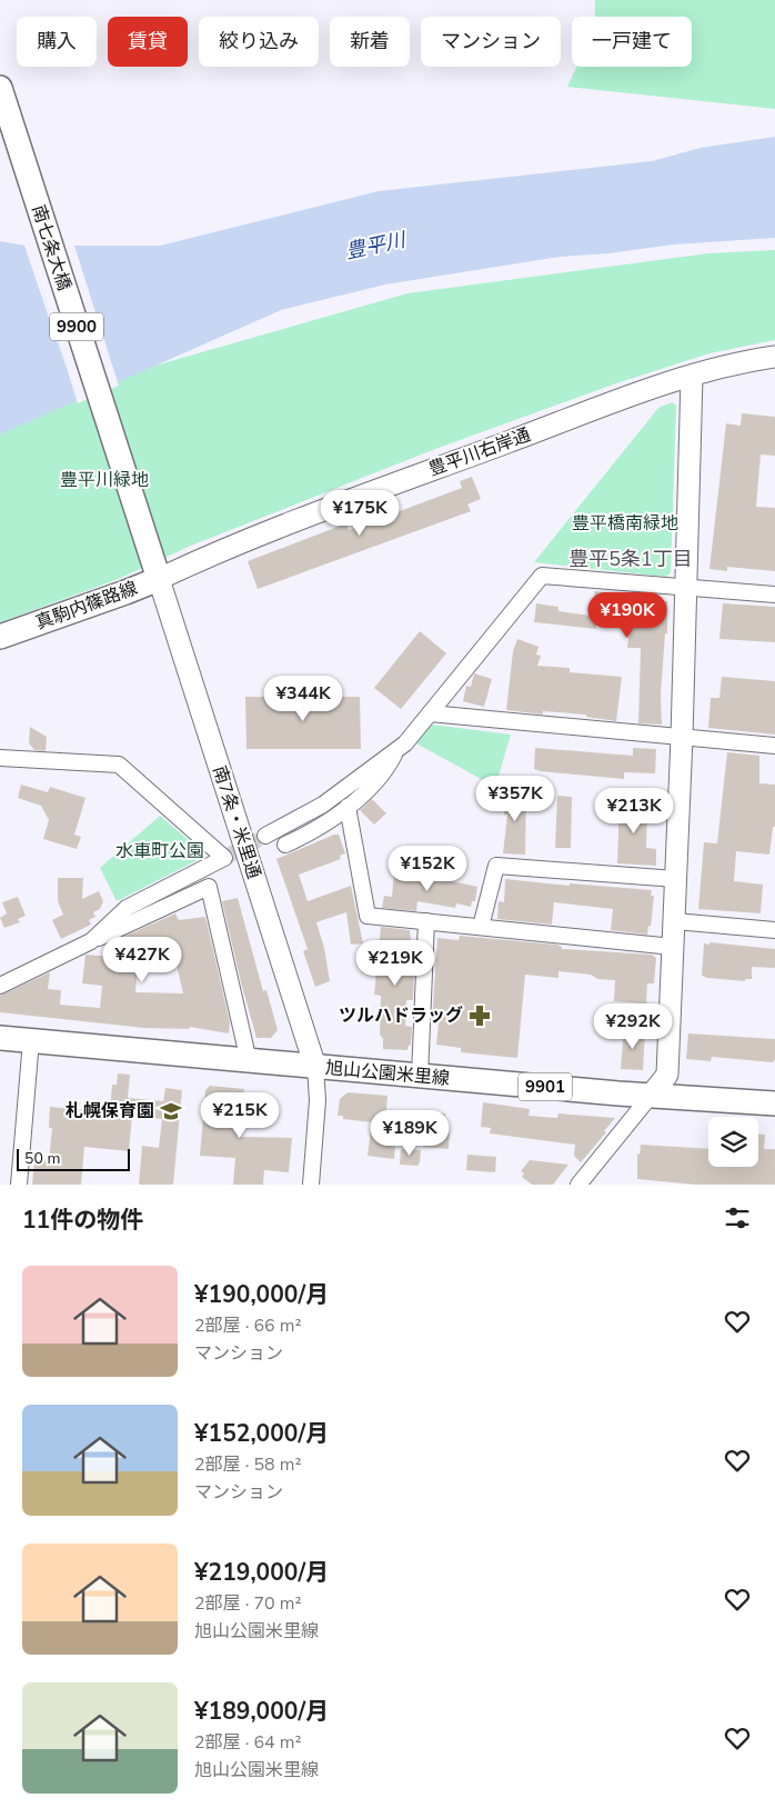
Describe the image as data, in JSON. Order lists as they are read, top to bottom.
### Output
{
  "streets": {
    "main road": [
      "南七条大橋",
      "9900",
      "真駒内篠路線",
      "旭山公園米里線",
      "9901"
    ],
    "street": ["豊平川右岸通", "南7条・米里通"]
  },
  "crossings": [
    ["南七条大橋", "豊平川右岸通"],
    ["南七条大橋", "真駒内篠路線"],
    ["南七条大橋", "南7条・米里通"],
    ["豊平川右岸通", "真駒内篠路線"],
    ["豊平川右岸通", "南7条・米里通"],
    ["真駒内篠路線", "南7条・米里通"],
    ["南7条・米里通", "旭山公園米里線"]
  ],
  "districts": ["豊平5条1丁目"],
  "water": ["豊平川"],
  "parks": ["豊平川緑地", "豊平橋南緑地", "水車町公園"],
  "places": {
    "pharmacy": ["ツルハドラッグ"],
    "school or university": ["札幌保育園"]
  },
  "scale_bar": "50 m",
  "page": {
    "chip": [
      "購入",
      "賃貸",
      "絞り込み",
      "新着",
      "マンション",
      "一戸建て"
    ],
    "price": [
      "¥175K",
      "¥190K",
      "¥344K",
      "¥357K",
      "¥213K",
      "¥152K",
      "¥427K",
      "¥219K",
      "¥292K",
      "¥215K",
      "¥189K"
    ],
    "scale": "50 m",
    "heading": "11件の物件",
    "list": [
      {
        "name": "¥190,000/月",
        "note": "2部屋 · 66 m² · マンション"
      },
      {
        "name": "¥152,000/月",
        "note": "2部屋 · 58 m² · マンション"
      },
      {
        "name": "¥219,000/月",
        "note": "2部屋 · 70 m² · 旭山公園米里線"
      },
      {
        "name": "¥189,000/月",
        "note": "2部屋 · 64 m² · 旭山公園米里線"
      }
    ]
  }
}
